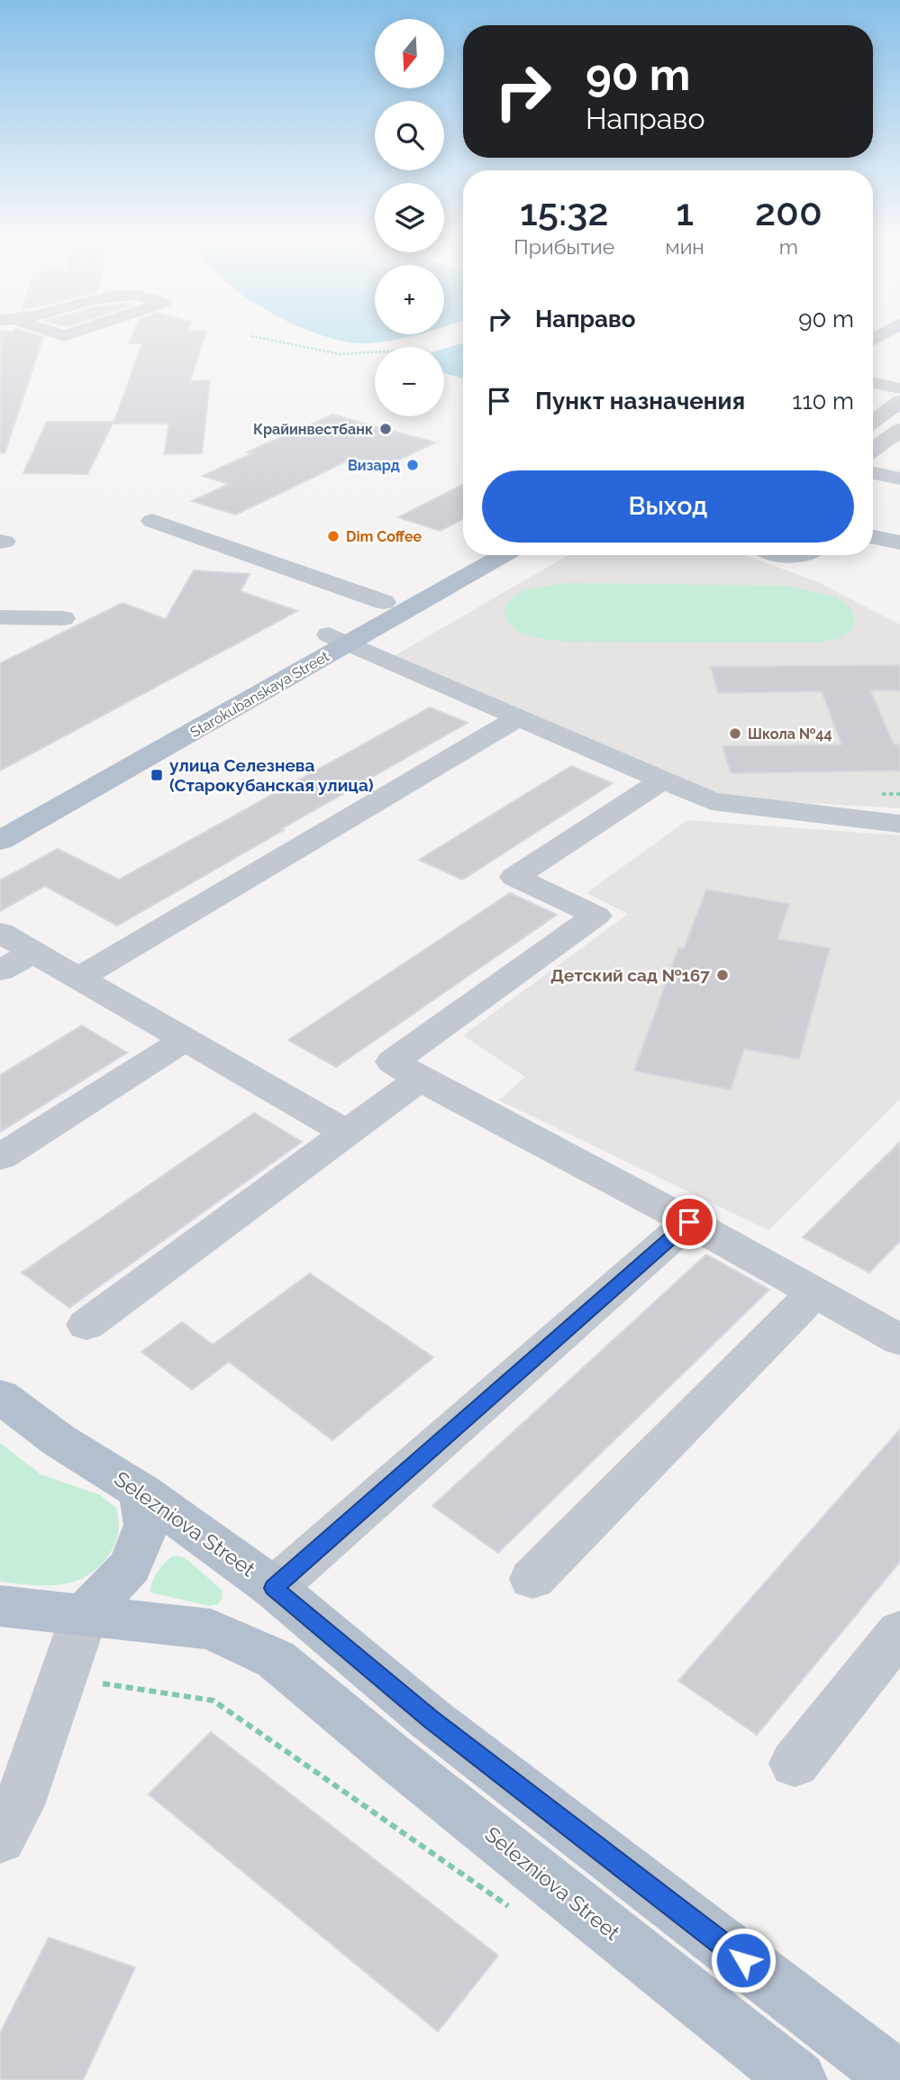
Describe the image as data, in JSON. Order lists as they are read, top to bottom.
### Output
{
  "streets": {
    "main road": ["Starokubanskaya Street", "Selezniova Street"]
  },
  "places": {
    "other": [
      "Крайинвестбанк",
      "Визард",
      "Dim Coffee",
      "Школа №44",
      "Детский сад №167"
    ],
    "transit": ["улица Селезнева (Старокубанская улица)"]
  },
  "north": "bottom",
  "page": {
    "map_buttons": ["+", "−"],
    "turn": ["90 m", "Направо"],
    "eta": [
      "15:32",
      "Прибытие",
      "1",
      "мин",
      "200",
      "m"
    ],
    "list": [
      {
        "name": "Направо",
        "value": "90 m"
      },
      {
        "name": "Пункт назначения",
        "value": "110 m"
      }
    ],
    "buttons": "Выход"
  }
}
